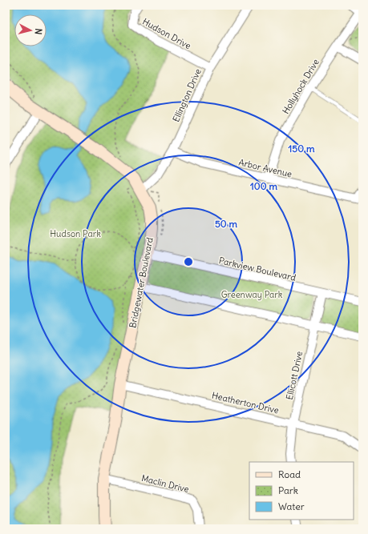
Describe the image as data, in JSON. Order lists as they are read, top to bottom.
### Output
{
  "streets": {
    "street": [
      "Hudson Drive",
      "Hollyhock Drive",
      "Ellington Drive",
      "Arbor Avenue",
      "Parkview Boulevard",
      "Bridgewater Boulevard",
      "Ellicott Drive",
      "Heatherton Drive",
      "Maclin Drive"
    ]
  },
  "crossings": [
    ["Hudson Drive", "Ellington Drive"],
    ["Hollyhock Drive", "Arbor Avenue"],
    ["Ellington Drive", "Arbor Avenue"],
    ["Ellington Drive", "Bridgewater Boulevard"],
    ["Parkview Boulevard", "Bridgewater Boulevard"],
    ["Parkview Boulevard", "Ellicott Drive"],
    ["Bridgewater Boulevard", "Heatherton Drive"],
    ["Bridgewater Boulevard", "Maclin Drive"],
    ["Ellicott Drive", "Heatherton Drive"]
  ],
  "parks": ["Hudson Park", "Greenway Park"],
  "legend": ["Road", "Park", "Water"],
  "north": "right",
  "rings": ["150 m", "100 m", "50 m"]
}
